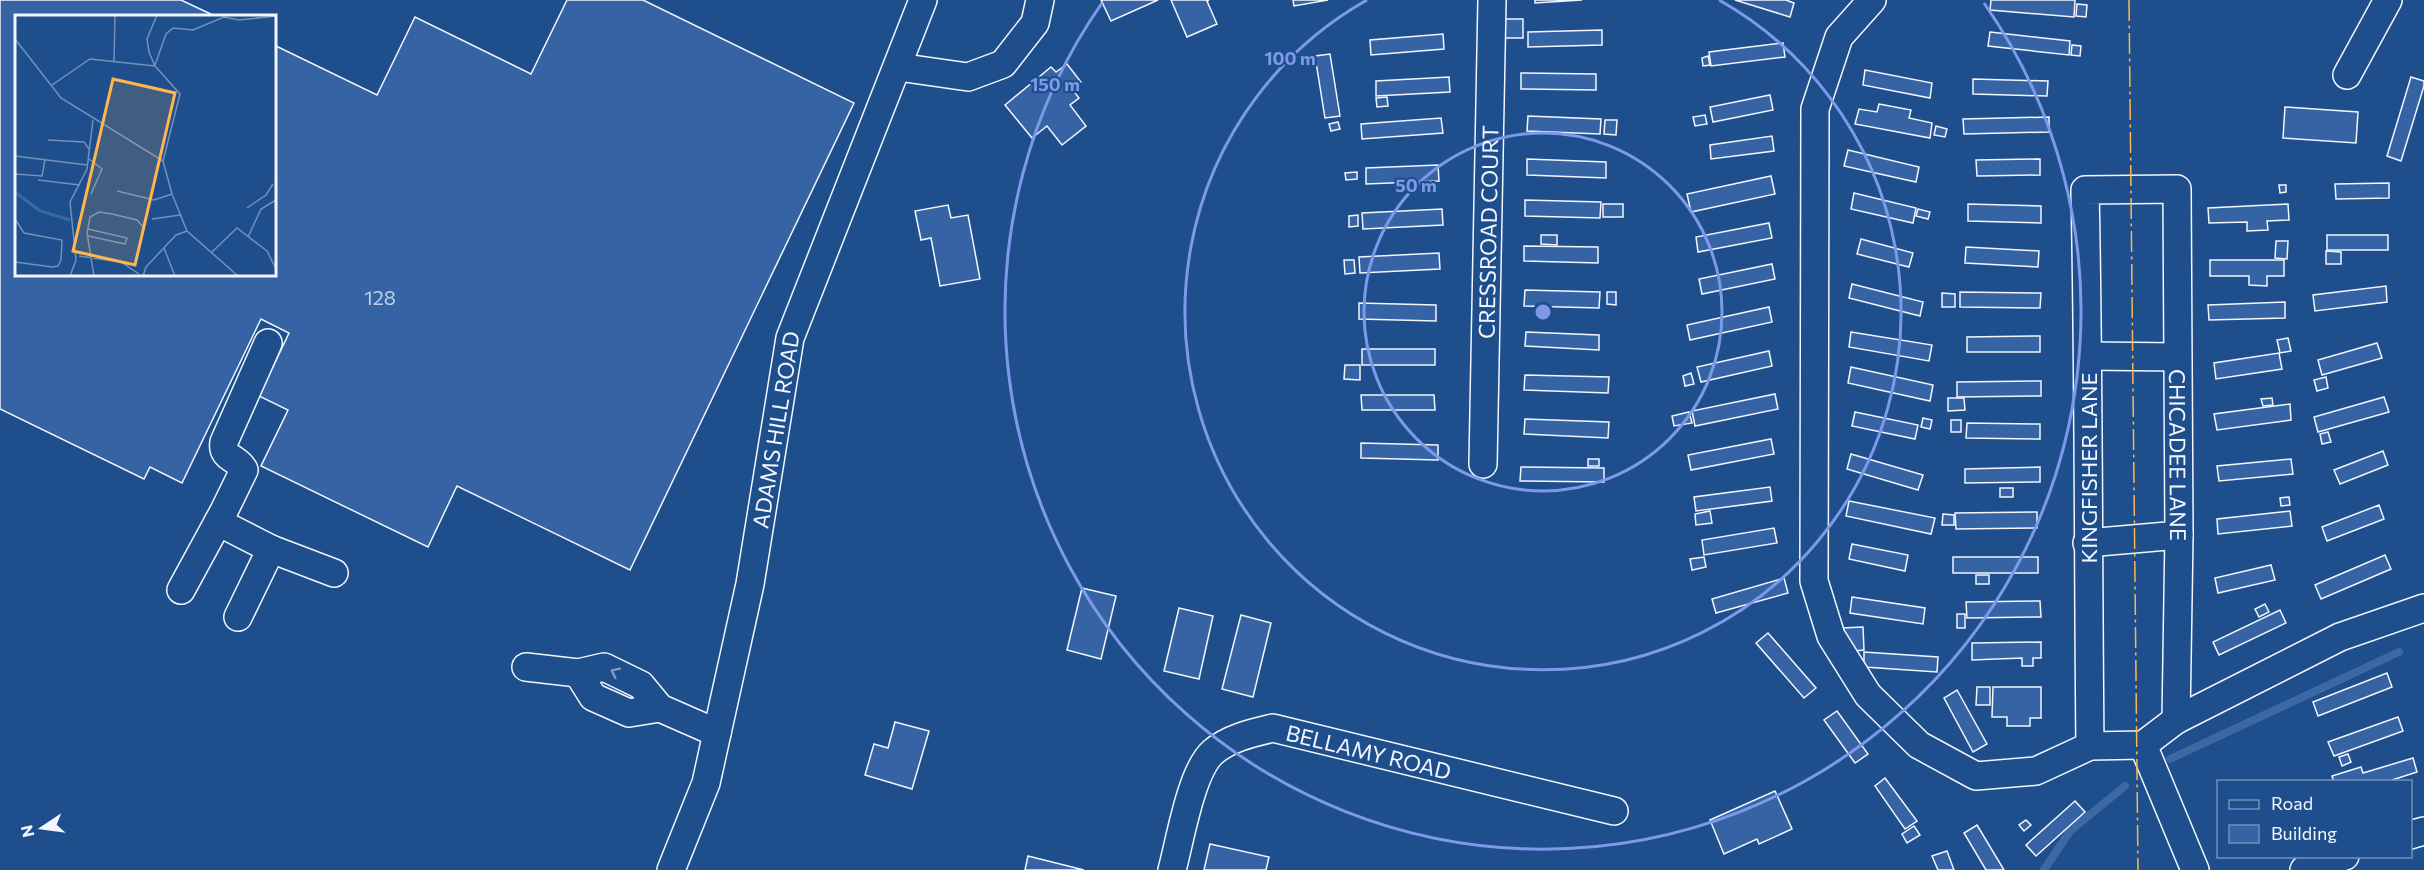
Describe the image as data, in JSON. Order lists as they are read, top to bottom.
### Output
{
  "streets": {
    "street": [
      "CRESSROAD COURT",
      "ADAMS HILL ROAD",
      "CHICADEE LANE",
      "KINGFISHER LANE",
      "BELLAMY ROAD"
    ]
  },
  "crossings": [
    ["CHICADEE LANE", "KINGFISHER LANE"]
  ],
  "house_numbers": ["128"],
  "legend": ["Road", "Building"],
  "north": "left",
  "rings": ["100 m", "150 m", "50 m"]
}
